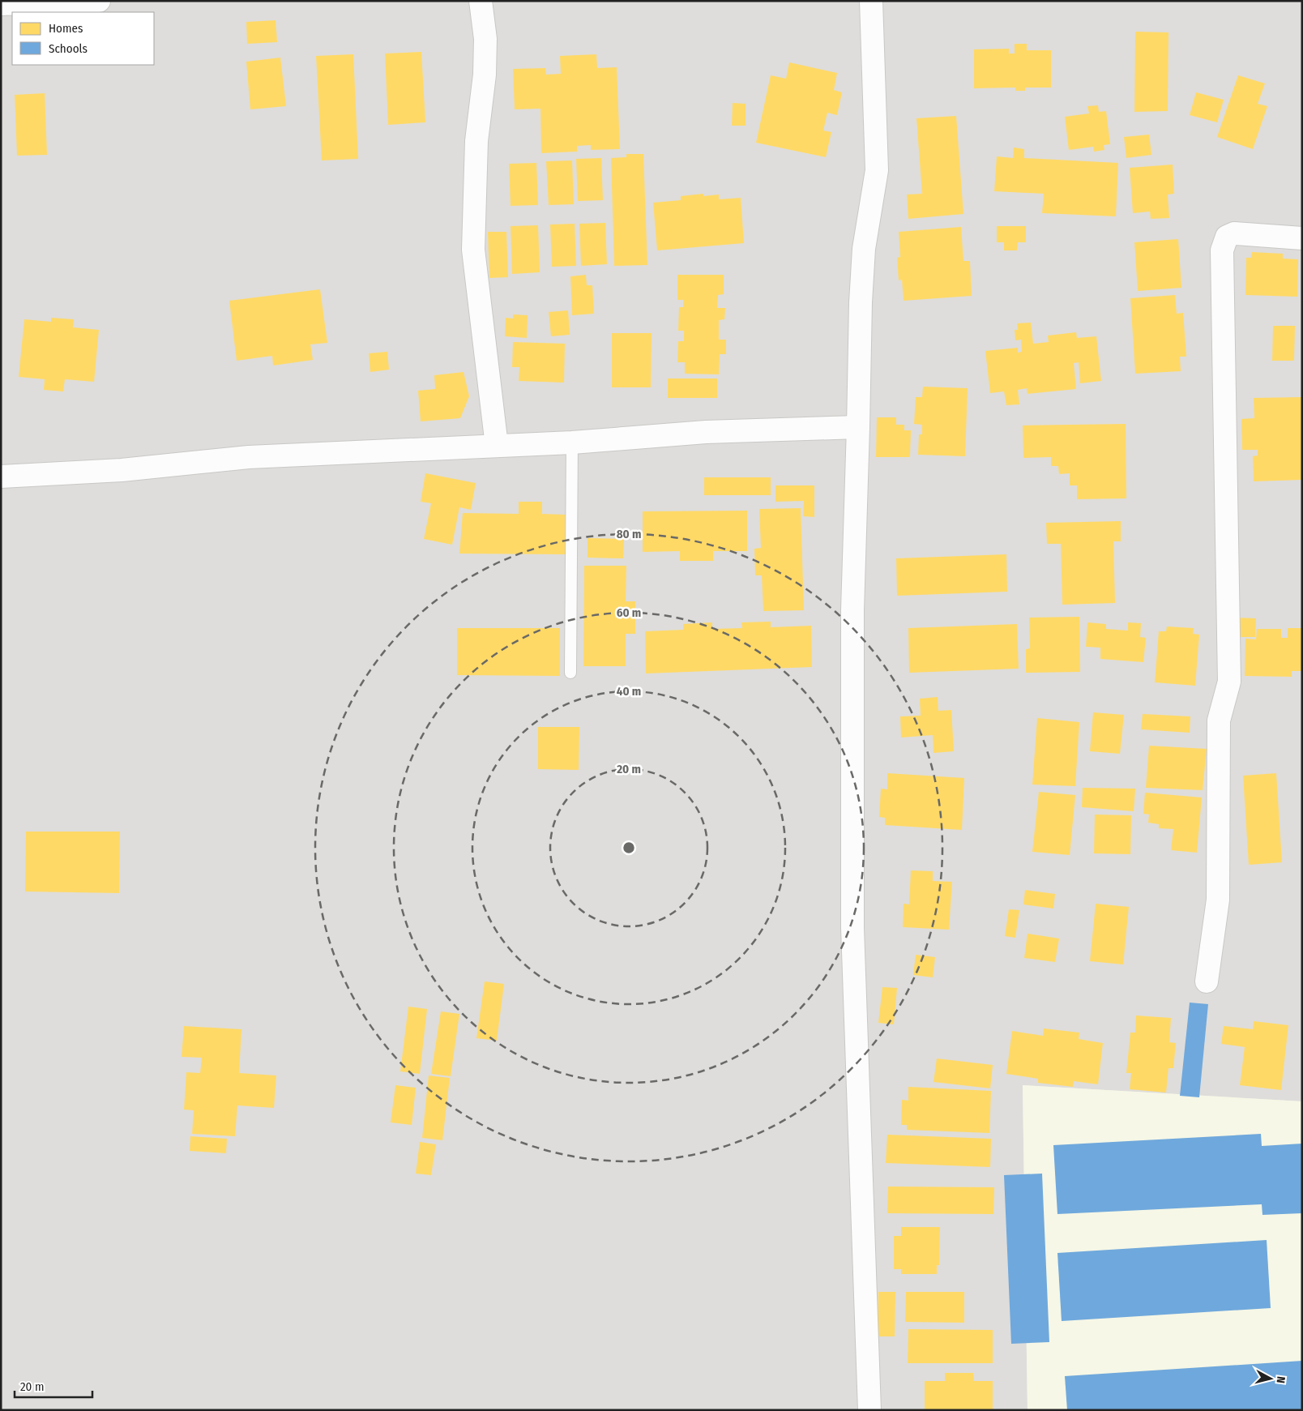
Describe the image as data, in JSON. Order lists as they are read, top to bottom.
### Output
{
  "legend": ["Homes", "Schools"],
  "scale_bar": "20 m",
  "north": "right",
  "rings": [
    "80 m",
    "60 m",
    "40 m",
    "20 m"
  ]
}
